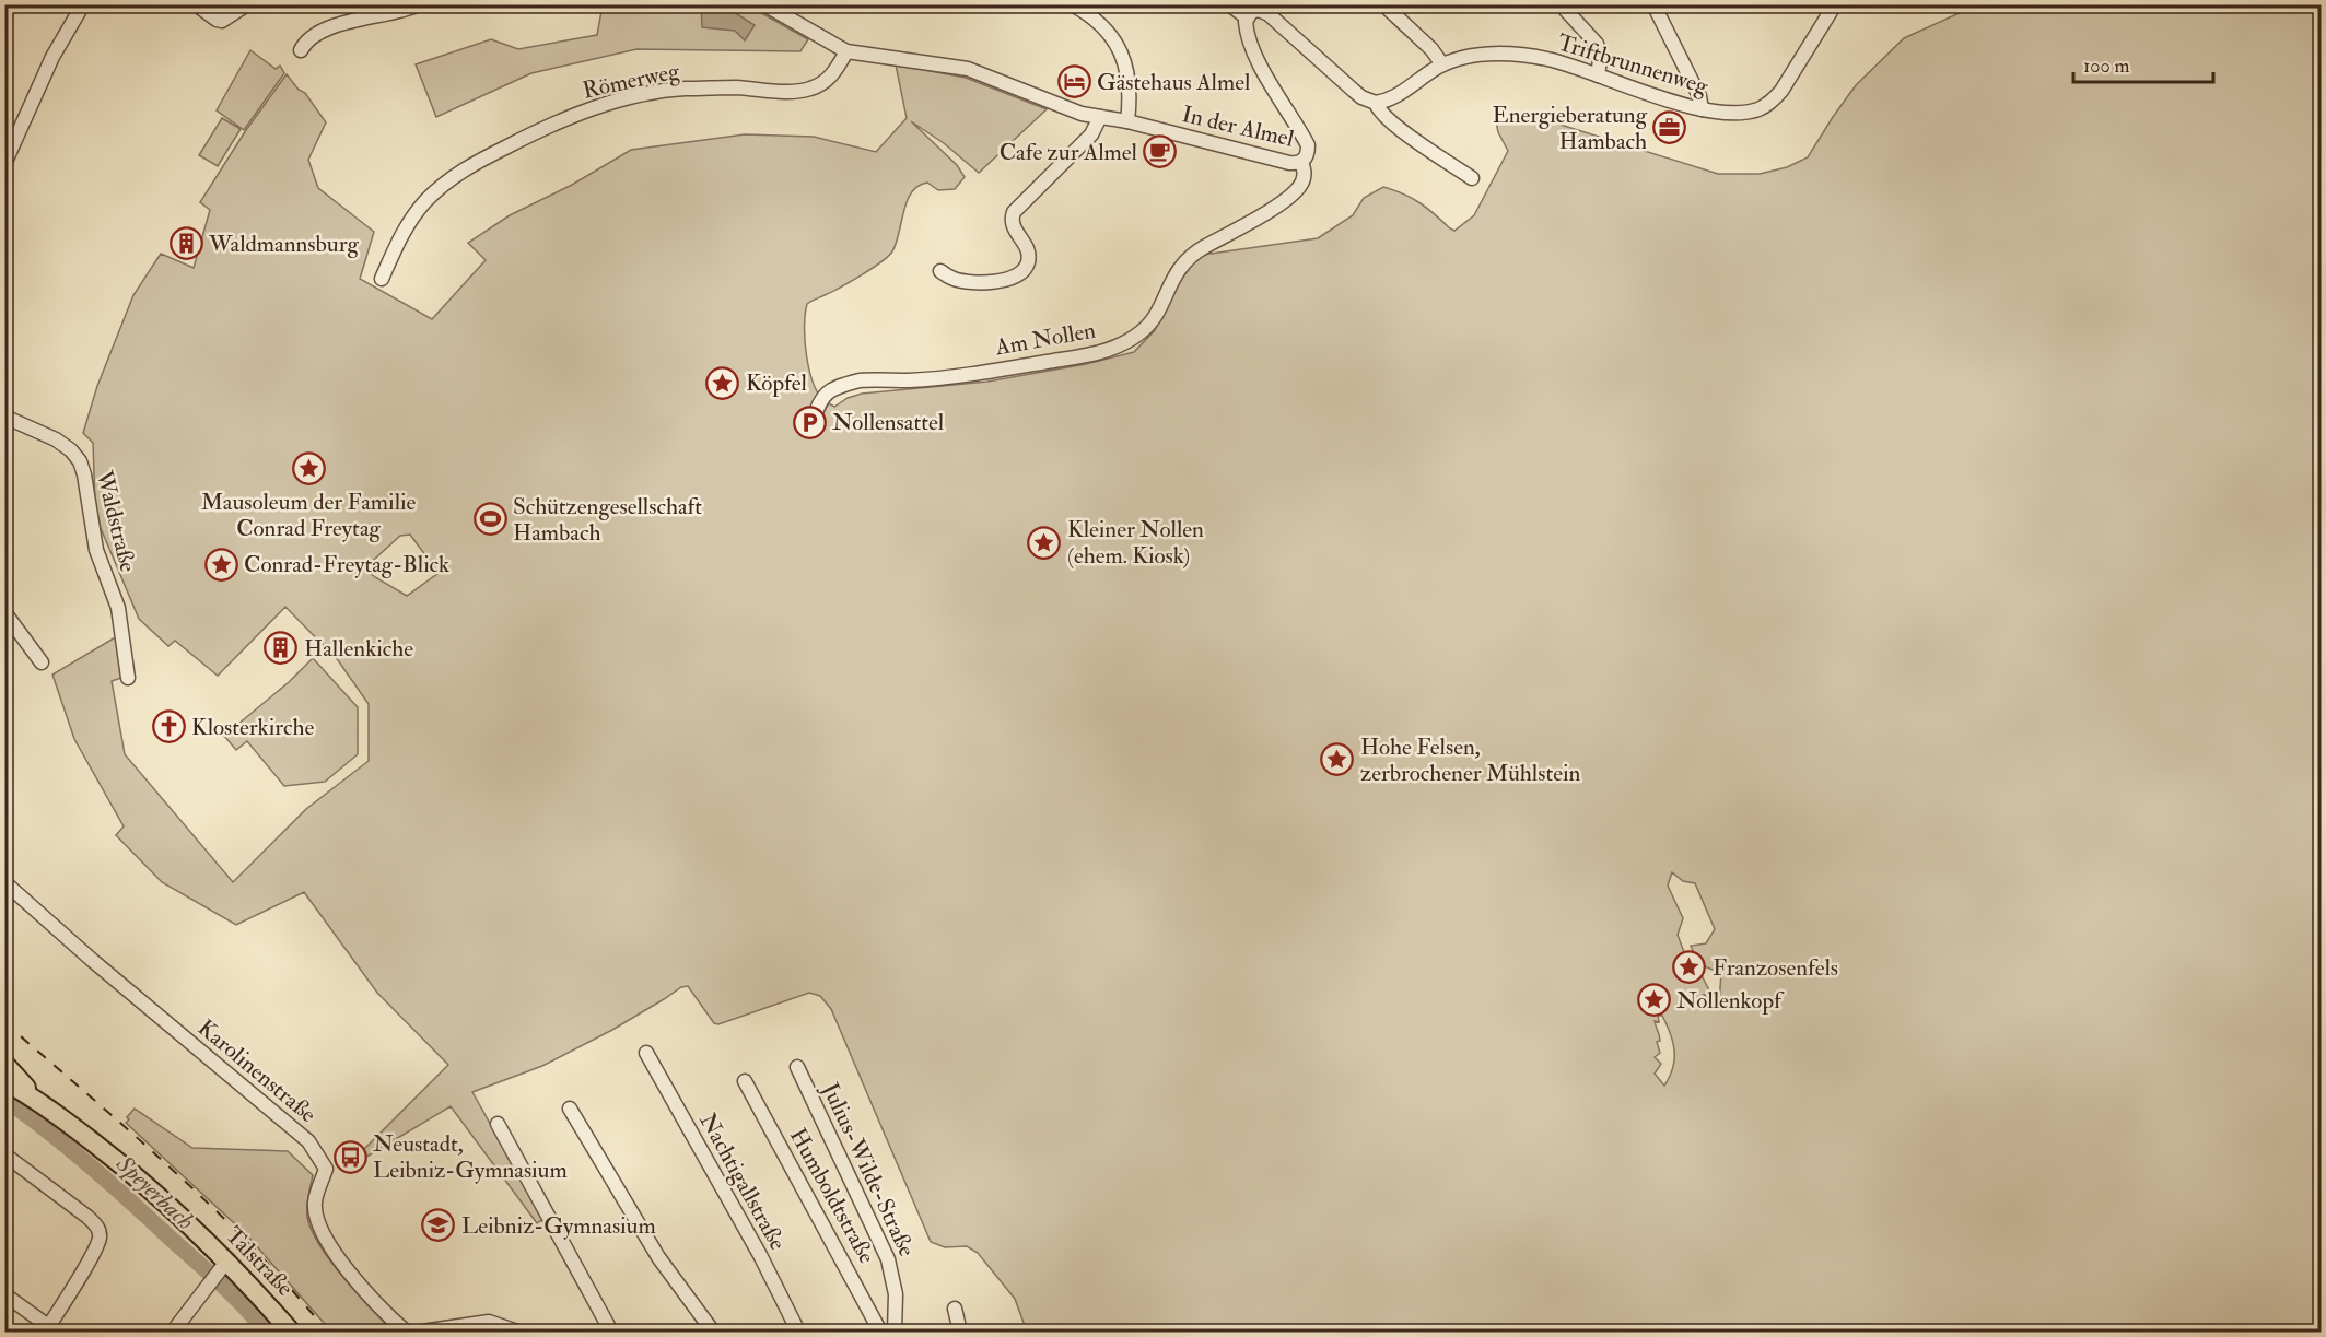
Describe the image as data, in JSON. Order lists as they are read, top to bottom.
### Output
{
  "streets": {
    "main road": ["Talstraße"],
    "street": [
      "Triftbrunnenweg",
      "Römerweg",
      "In der Almel",
      "Am Nollen",
      "Waldstraße",
      "Karolinenstraße",
      "Julius-Wilde-Straße",
      "Nachtigallstraße",
      "Humboldtstraße"
    ]
  },
  "crossings": [
    ["Römerweg", "In der Almel"],
    ["In der Almel", "Am Nollen"]
  ],
  "water": ["Speyerbach"],
  "places": {
    "hotel": ["Gästehaus Almel"],
    "office": ["Energieberatung Hambach"],
    "cafe": ["Cafe zur Almel"],
    "building": ["Waldmannsburg", "Hallenkiche"],
    "place": [
      "Köpfel",
      "Mausoleum der Familie Conrad Freytag",
      "Kleiner Nollen (ehem. Kiosk)",
      "Conrad-Freytag-Blick",
      "Hohe Felsen, zerbrochener Mühlstein",
      "Franzosenfels",
      "Nollenkopf"
    ],
    "parking": ["Nollensattel"],
    "sports": ["Schützengesellschaft Hambach"],
    "church": ["Klosterkirche"],
    "bus stop": ["Neustadt, Leibniz-Gymnasium"],
    "school or university": ["Leibniz-Gymnasium"]
  },
  "scale_bar": "100 m"
}
